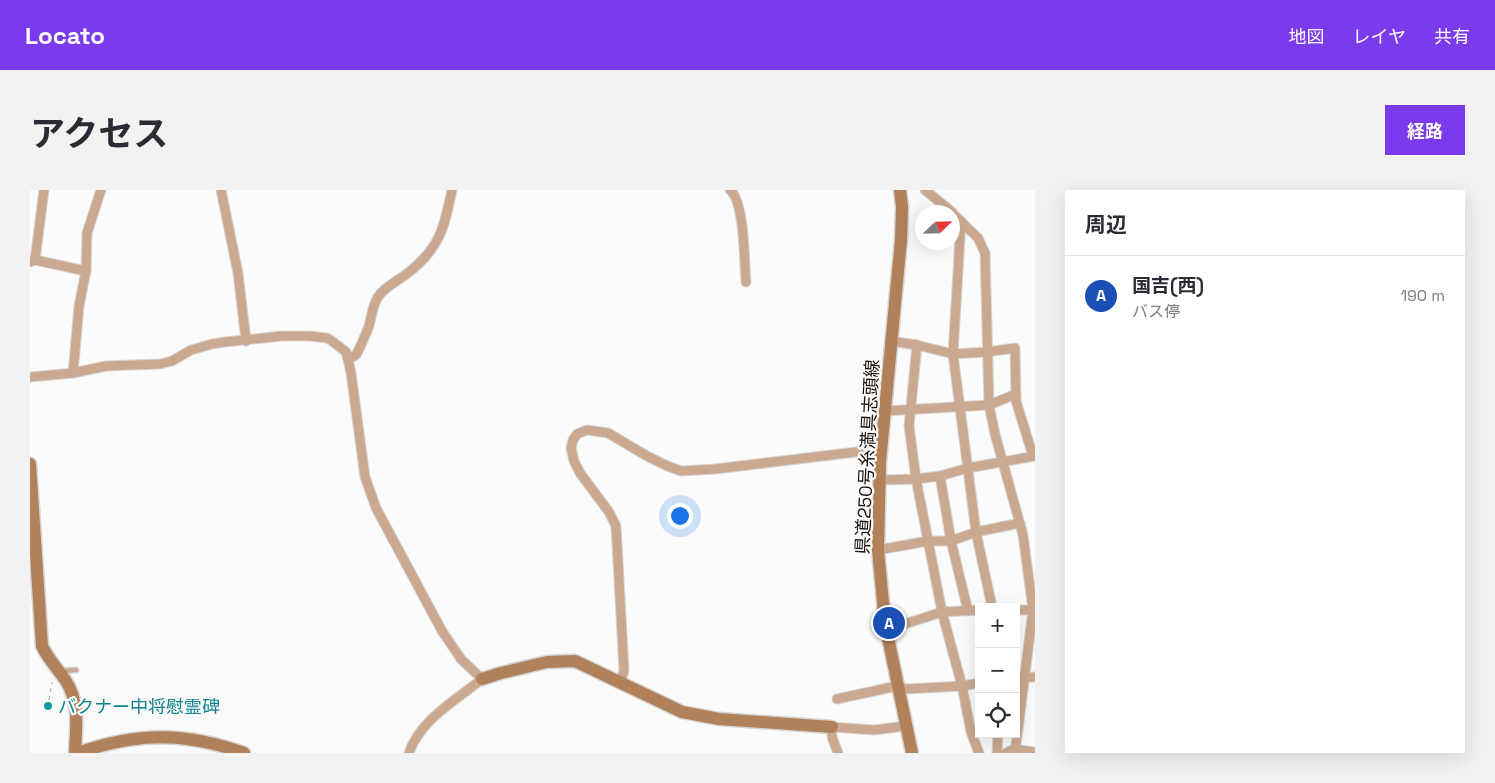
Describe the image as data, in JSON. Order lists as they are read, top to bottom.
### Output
{
  "streets": {
    "street": ["県道250号糸満具志頭線"]
  },
  "places": ["バクナー中将慰霊碑"],
  "north": "top right",
  "page": {
    "header": "Locato",
    "nav": ["地図", "レイヤ", "共有"],
    "title": "アクセス",
    "buttons": "経路",
    "heading": "周辺",
    "list": [
      {
        "mark": "A",
        "name": "国吉(西)",
        "note": "バス停",
        "value": "190 m"
      }
    ],
    "map_buttons": ["+", "−"],
    "pins": "A"
  }
}
